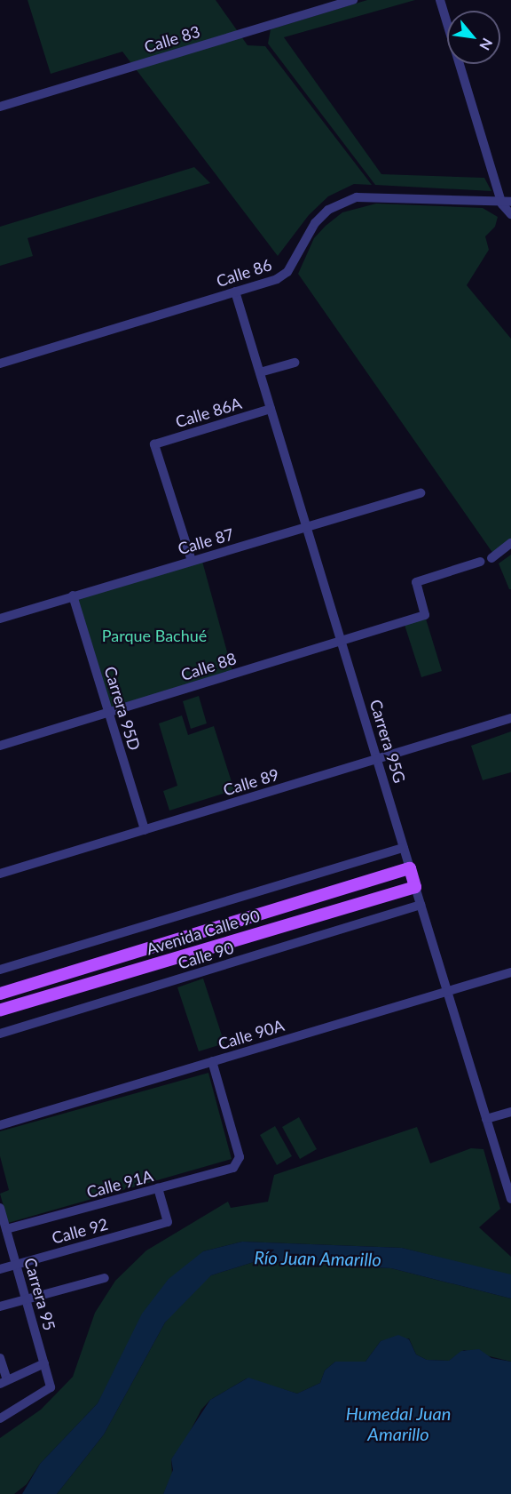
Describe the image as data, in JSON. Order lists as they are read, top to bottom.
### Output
{
  "streets": {
    "main road": ["Carrera 95G", "Avenida Calle 90"],
    "street": [
      "Calle 83",
      "Calle 86",
      "Calle 86A",
      "Calle 87",
      "Calle 88",
      "Carrera 95D",
      "Calle 89",
      "Calle 90",
      "Calle 90A",
      "Calle 91A",
      "Calle 92",
      "Carrera 95"
    ]
  },
  "crossings": [
    ["Calle 86", "Carrera 95G"],
    ["Calle 86A", "Calle 87"],
    ["Calle 86A", "Carrera 95G"],
    ["Calle 87", "Carrera 95D"],
    ["Calle 87", "Carrera 95G"],
    ["Calle 88", "Carrera 95D"],
    ["Calle 88", "Carrera 95G"],
    ["Carrera 95D", "Calle 89"],
    ["Carrera 95G", "Calle 89"],
    ["Carrera 95G", "Avenida Calle 90"],
    ["Carrera 95G", "Calle 90"],
    ["Carrera 95G", "Calle 90A"],
    ["Calle 90A", "Calle 91A"],
    ["Calle 91A", "Calle 92"],
    ["Calle 91A", "Carrera 95"],
    ["Calle 92", "Carrera 95"]
  ],
  "water": ["Río Juan Amarillo", "Humedal Juan Amarillo"],
  "parks": ["Parque Bachué"],
  "north": "bottom right"
}
